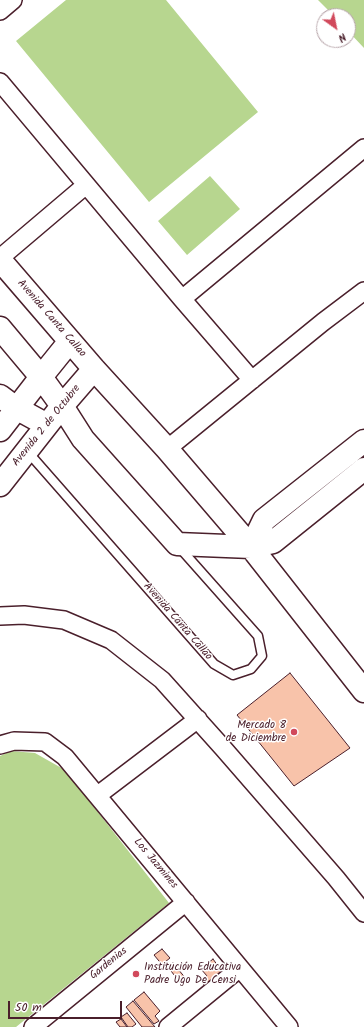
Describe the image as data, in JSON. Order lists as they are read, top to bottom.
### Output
{
  "streets": {
    "main road": ["Avenida Canta Callao", "Avenida 2 de Octubre"],
    "street": ["Los Jazmines", "Gardenias"]
  },
  "crossings": [
    ["Avenida Canta Callao", "Avenida 2 de Octubre"],
    ["Los Jazmines", "Gardenias"]
  ],
  "places": ["Mercado 8 de Diciembre", "Institución Educativa Padre Ugo De Censi"],
  "scale_bar": "50 m",
  "north": "bottom right"
}
